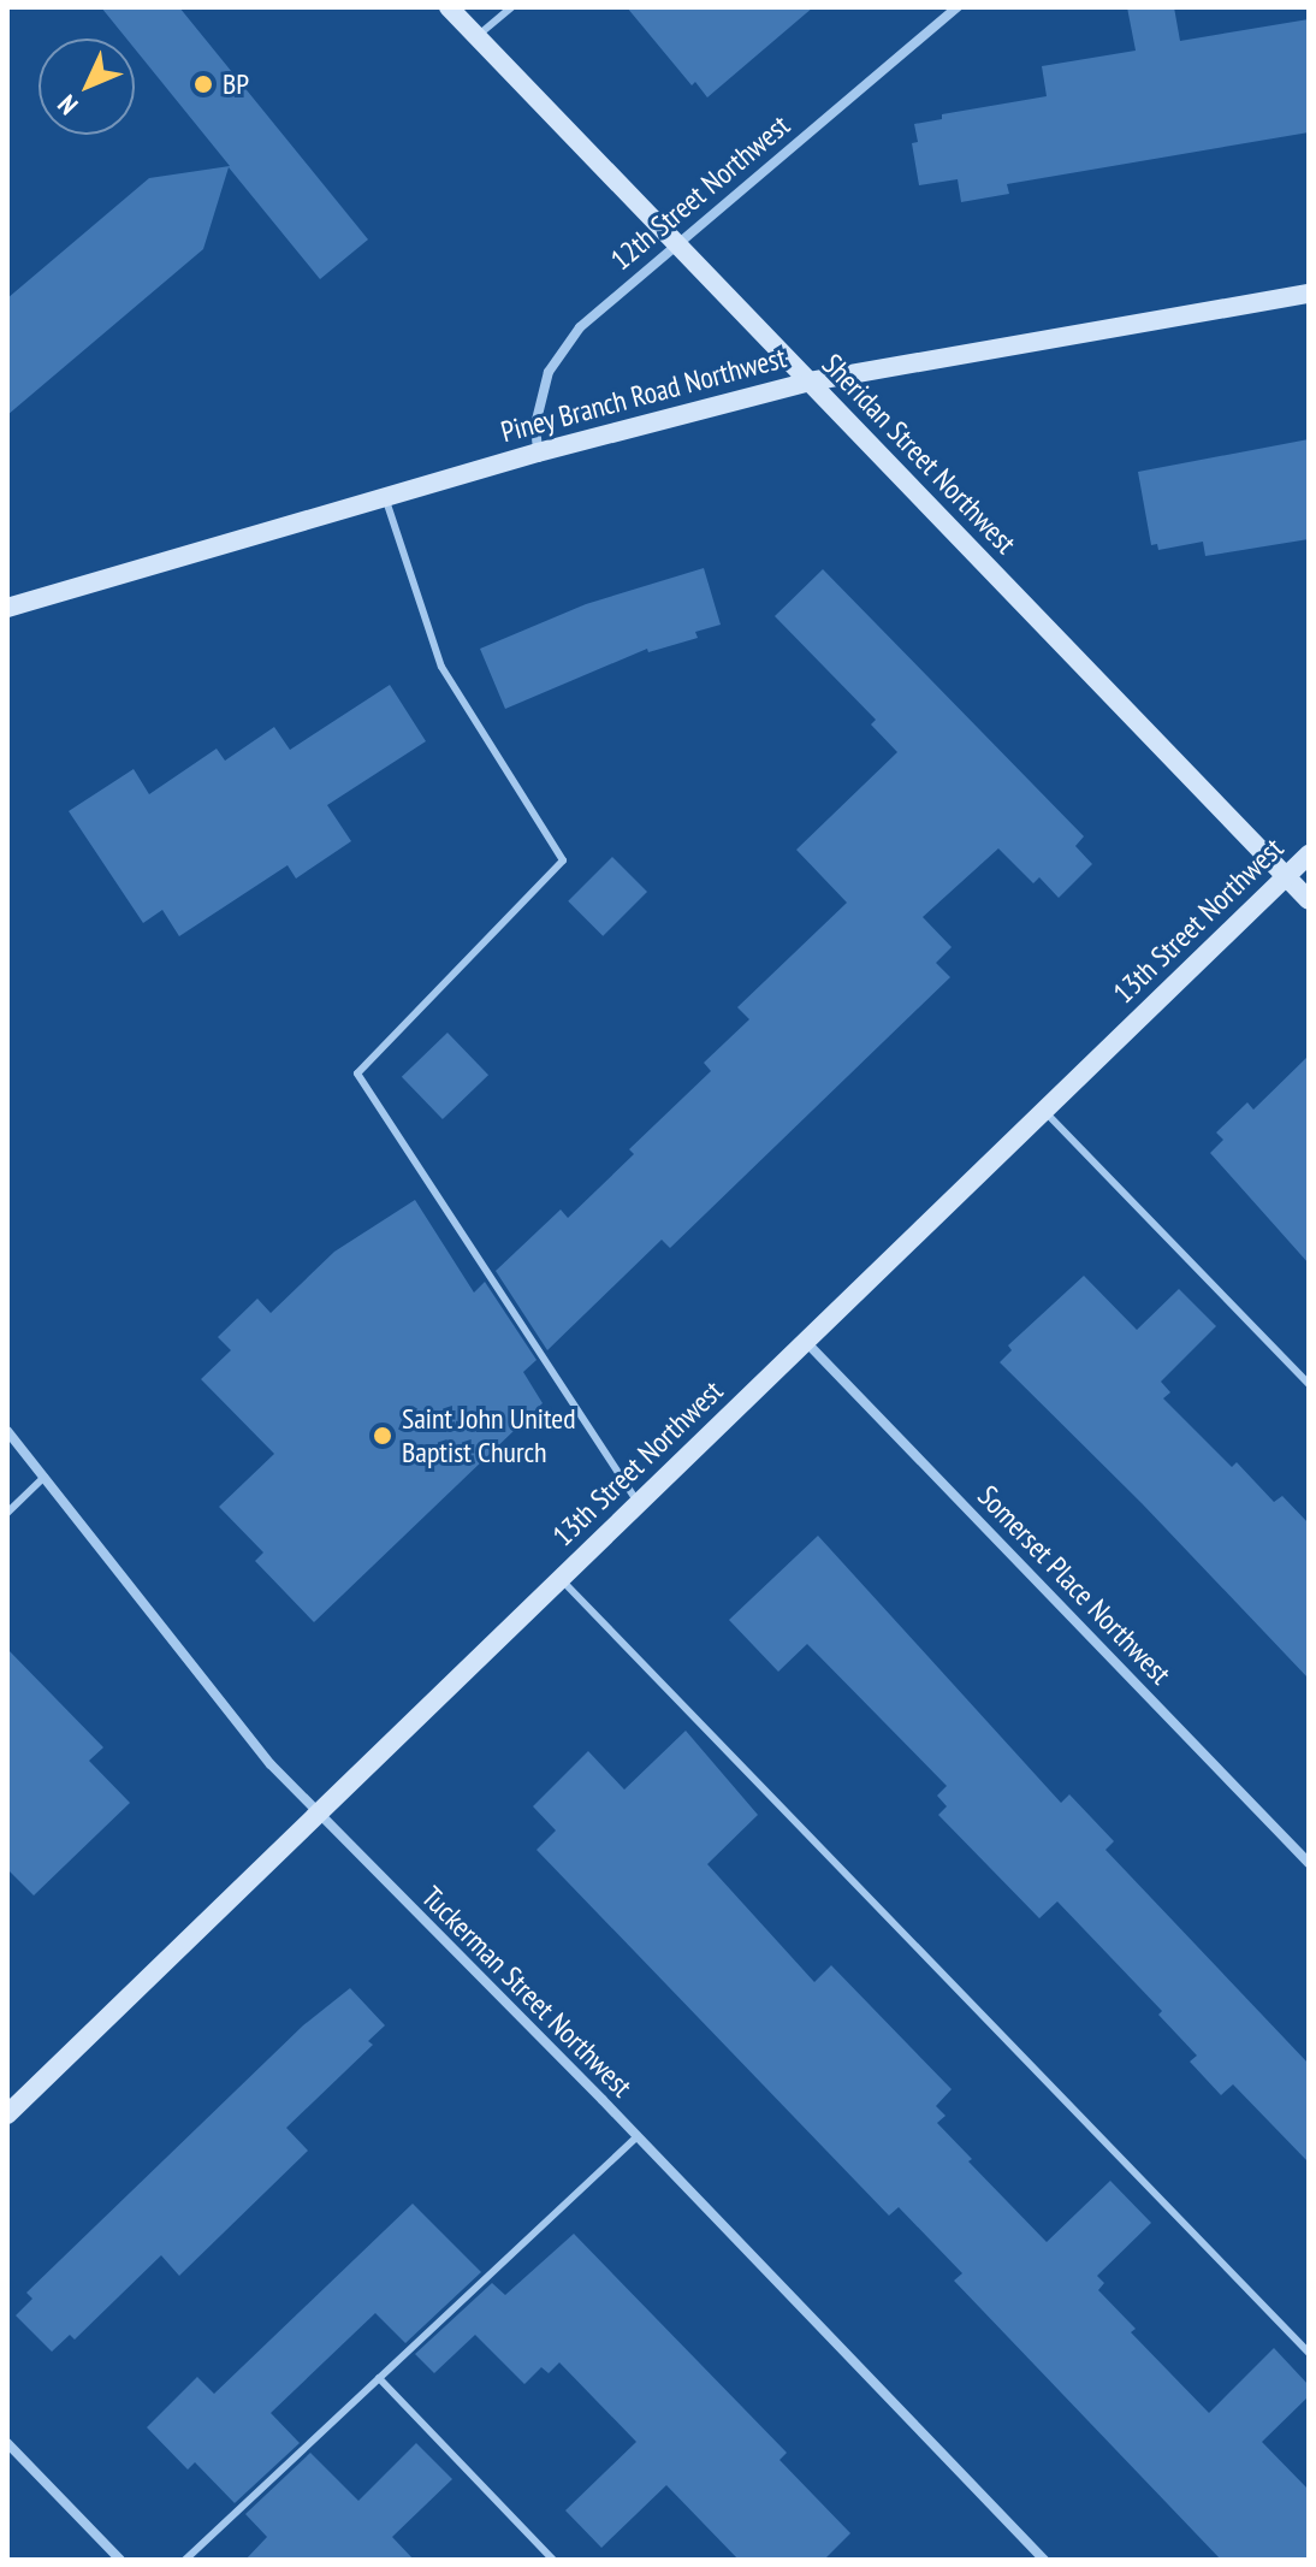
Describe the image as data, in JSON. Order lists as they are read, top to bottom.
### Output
{
  "streets": {
    "street": [
      "12th Street Northwest",
      "Piney Branch Road Northwest",
      "Sheridan Street Northwest",
      "13th Street Northwest",
      "Somerset Place Northwest",
      "Tuckerman Street Northwest"
    ]
  },
  "crossings": [
    ["12th Street Northwest", "Piney Branch Road Northwest"],
    ["12th Street Northwest", "Sheridan Street Northwest"],
    ["Piney Branch Road Northwest", "Sheridan Street Northwest"],
    ["Sheridan Street Northwest", "13th Street Northwest"],
    ["13th Street Northwest", "Somerset Place Northwest"],
    ["13th Street Northwest", "Tuckerman Street Northwest"]
  ],
  "places": ["BP", "Saint John United Baptist Church"],
  "north": "bottom left"
}
